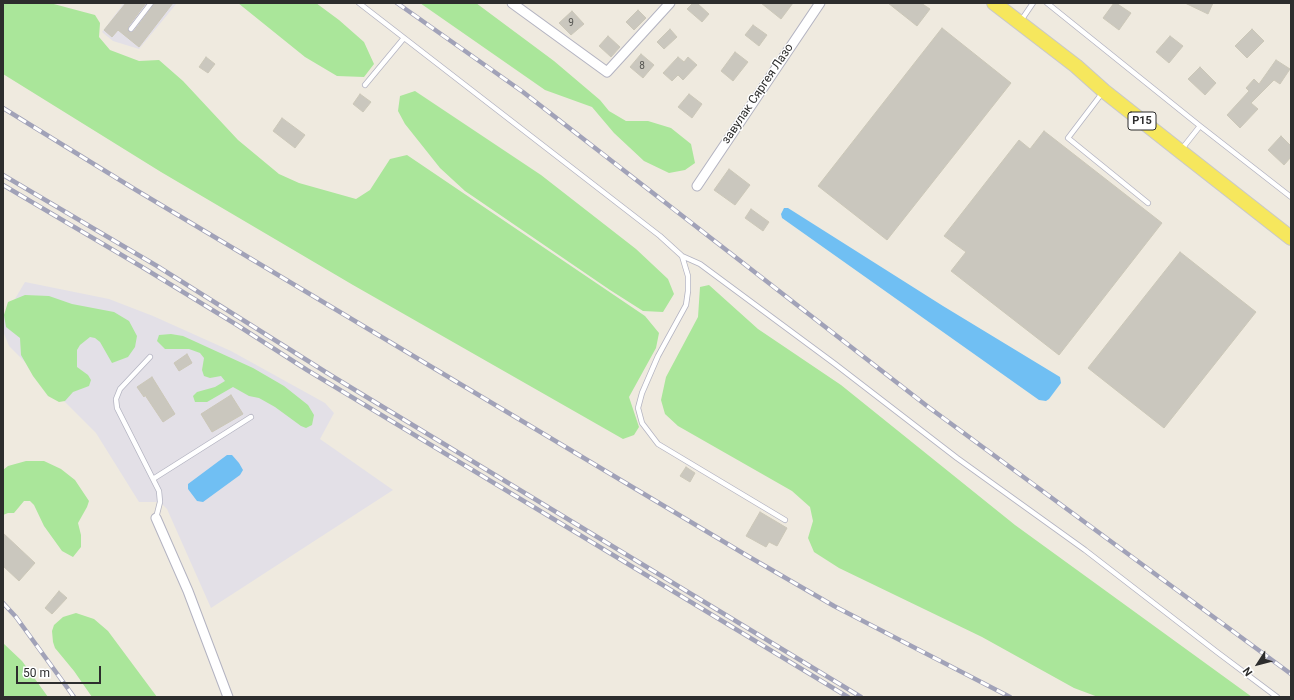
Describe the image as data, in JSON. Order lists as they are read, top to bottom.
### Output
{
  "streets": {
    "main road": ["Р15"],
    "street": ["завулак Сяргея Лазо"]
  },
  "house_numbers": ["9", "8"],
  "scale_bar": "50 m",
  "north": "bottom left"
}
